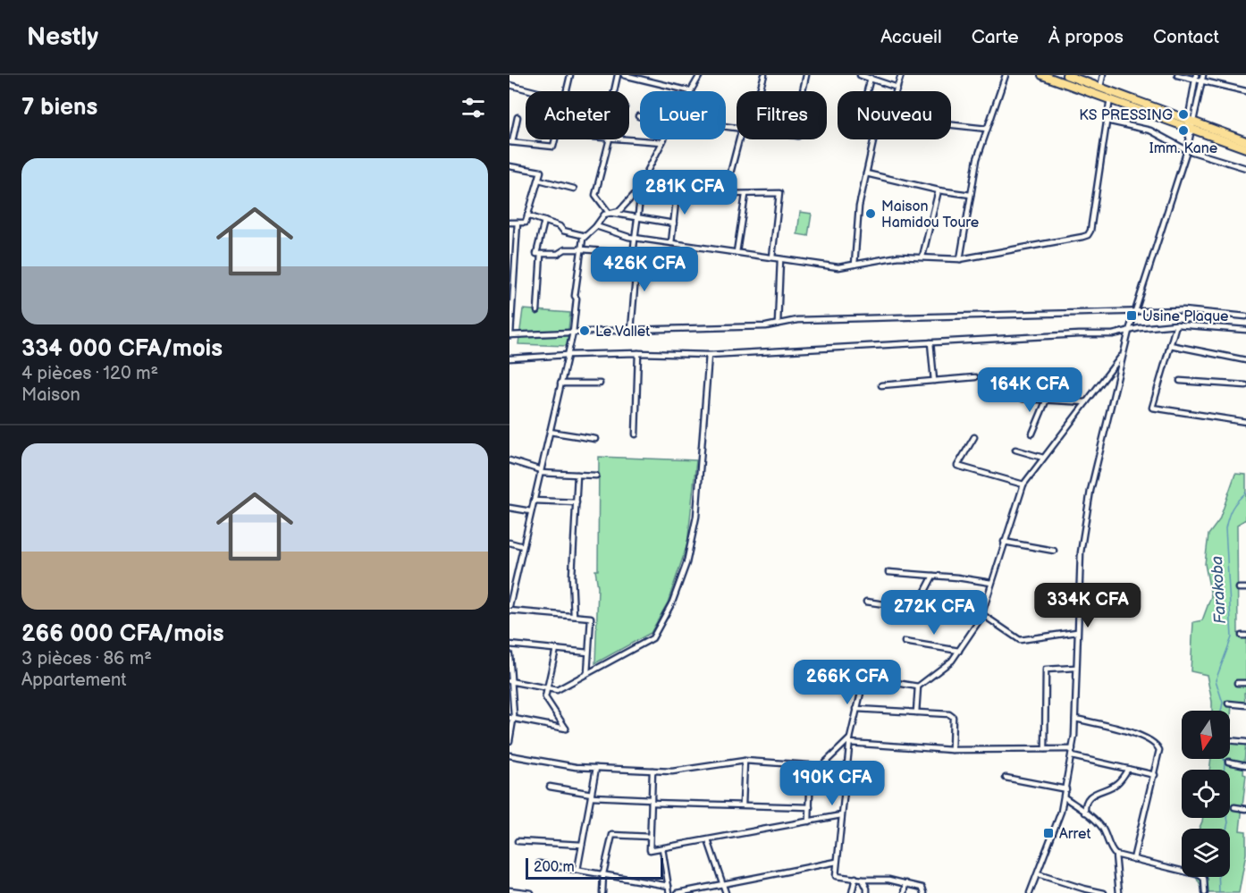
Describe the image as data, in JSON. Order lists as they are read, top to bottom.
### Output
{
  "water": ["Farakoba"],
  "places": {
    "other": [
      "KS PRESSING",
      "Imm. Kane",
      "Maison Hamidou Toure",
      "Le Vallet"
    ],
    "transit": ["Usine Plaque", "Arret"]
  },
  "scale_bar": "200 m",
  "north": "bottom",
  "page": {
    "header": "Nestly",
    "nav": [
      "Accueil",
      "Carte",
      "À propos",
      "Contact"
    ],
    "heading": "7 biens",
    "chip": [
      "Acheter",
      "Louer",
      "Filtres",
      "Nouveau"
    ],
    "list": [
      {
        "name": "334 000 CFA/mois",
        "note": "4 pièces · 120 m² · Maison"
      },
      {
        "name": "266 000 CFA/mois",
        "note": "3 pièces · 86 m² · Appartement"
      }
    ],
    "price": [
      "281K CFA",
      "426K CFA",
      "164K CFA",
      "334K CFA",
      "272K CFA",
      "266K CFA",
      "190K CFA"
    ],
    "scale": "200 m"
  }
}
